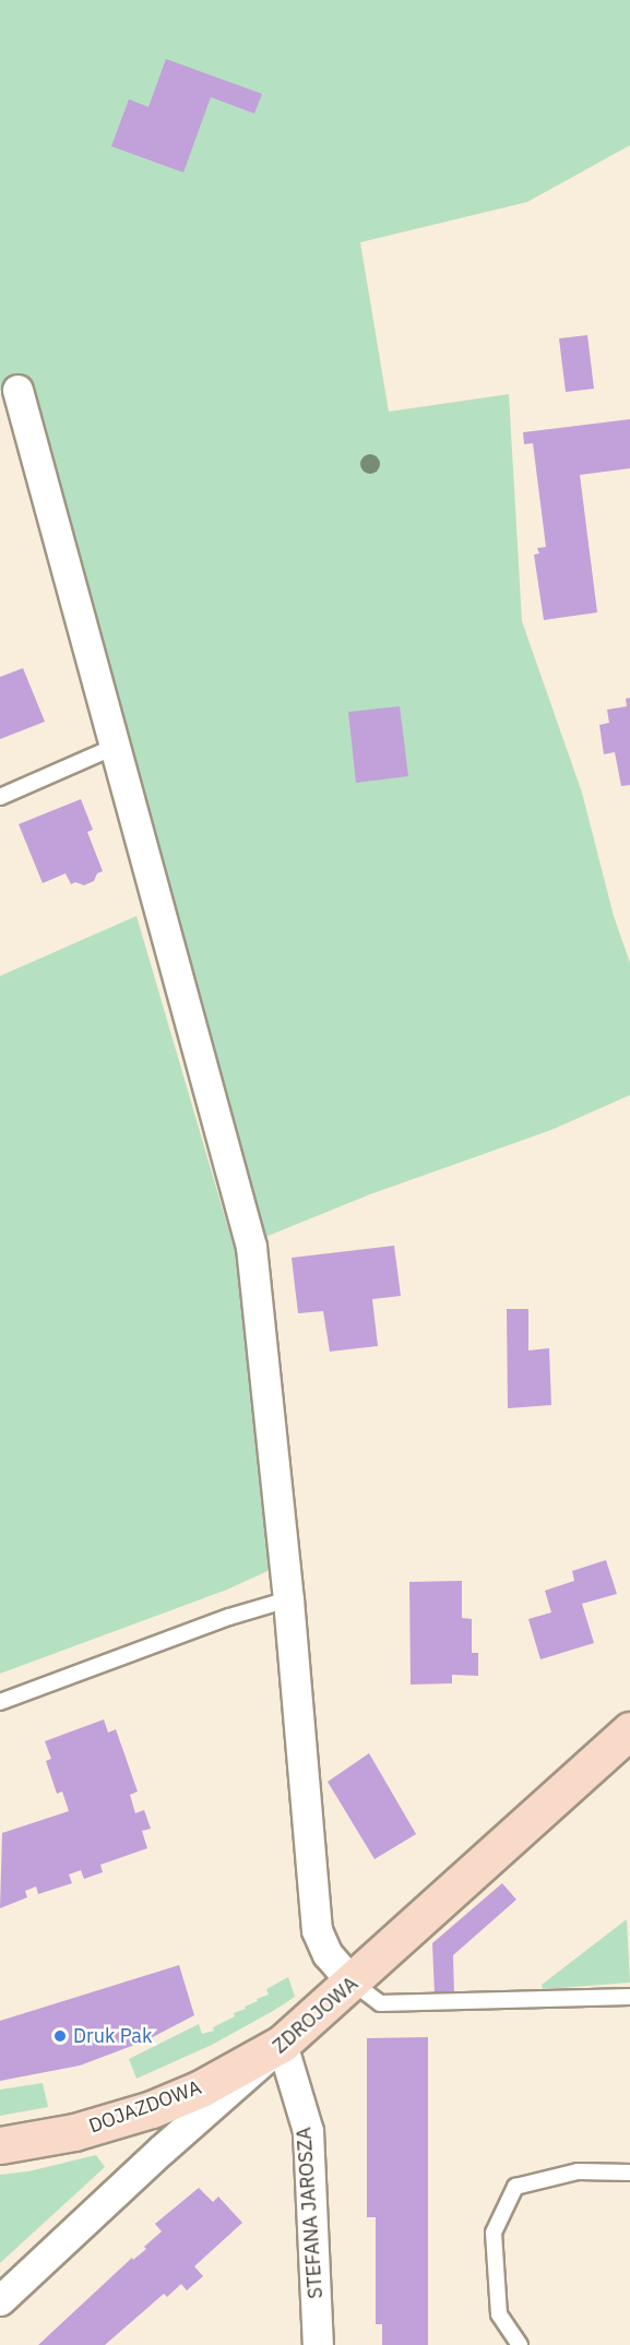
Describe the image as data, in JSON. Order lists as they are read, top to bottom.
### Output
{
  "streets": {
    "street": ["ZDROJOWA", "DOJAZDOWA", "STEFANA JAROSZA"]
  },
  "crossings": [
    ["ZDROJOWA", "DOJAZDOWA"],
    ["ZDROJOWA", "STEFANA JAROSZA"],
    ["DOJAZDOWA", "STEFANA JAROSZA"]
  ],
  "places": ["Druk Pak"]
}
